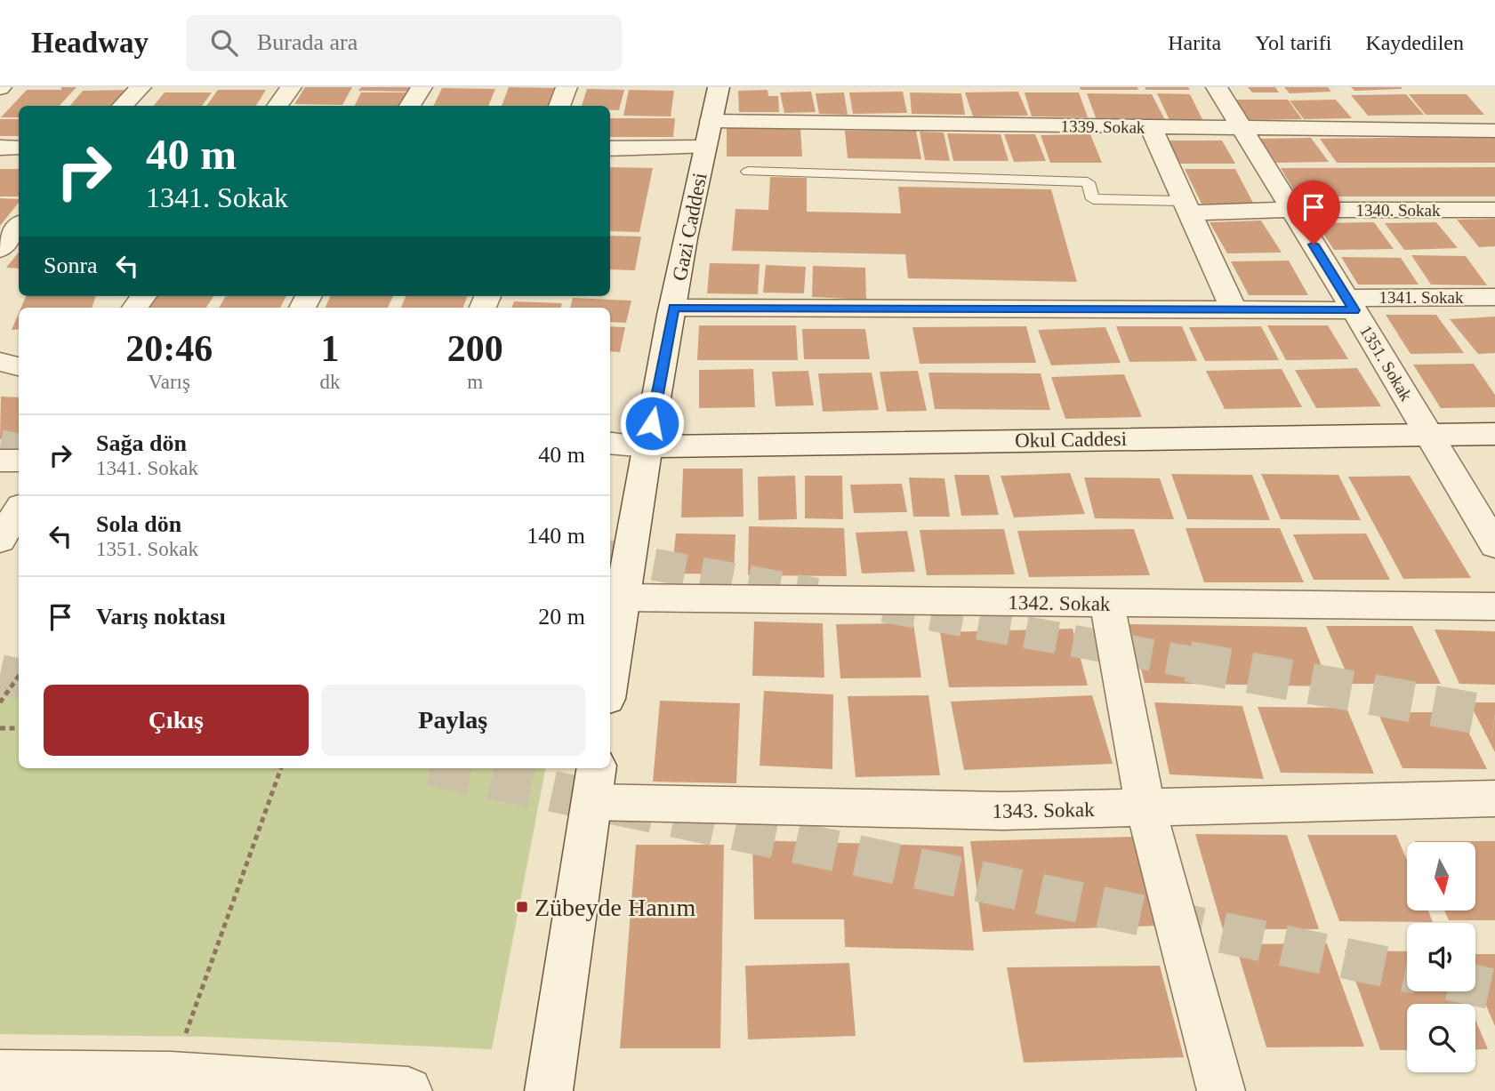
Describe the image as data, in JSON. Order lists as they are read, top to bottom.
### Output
{
  "streets": {
    "street": [
      "1339. Sokak",
      "1340. Sokak",
      "Gazi Caddesi",
      "1341. Sokak",
      "1351. Sokak",
      "Okul Caddesi",
      "1342. Sokak",
      "1343. Sokak"
    ]
  },
  "crossings": [
    ["1339. Sokak", "Gazi Caddesi"],
    ["1339. Sokak", "1351. Sokak"],
    ["1340. Sokak", "1351. Sokak"],
    ["Gazi Caddesi", "1341. Sokak"],
    ["Gazi Caddesi", "Okul Caddesi"],
    ["Gazi Caddesi", "1342. Sokak"],
    ["1341. Sokak", "1351. Sokak"],
    ["1351. Sokak", "Okul Caddesi"]
  ],
  "places": {
    "transit": ["Zübeyde Hanım"]
  },
  "north": "bottom",
  "page": {
    "header": "Headway",
    "search": "Burada ara",
    "nav": ["Harita", "Yol tarifi", "Kaydedilen"],
    "turn": ["40 m", "1341. Sokak"],
    "then": "Sonra",
    "eta": [
      "20:46",
      "Varış",
      "1",
      "dk",
      "200",
      "m"
    ],
    "list": [
      {
        "name": "Sağa dön",
        "note": "1341. Sokak",
        "value": "40 m"
      },
      {
        "name": "Sola dön",
        "note": "1351. Sokak",
        "value": "140 m"
      },
      {
        "name": "Varış noktası",
        "value": "20 m"
      }
    ],
    "buttons": ["Çıkış", "Paylaş"]
  }
}
